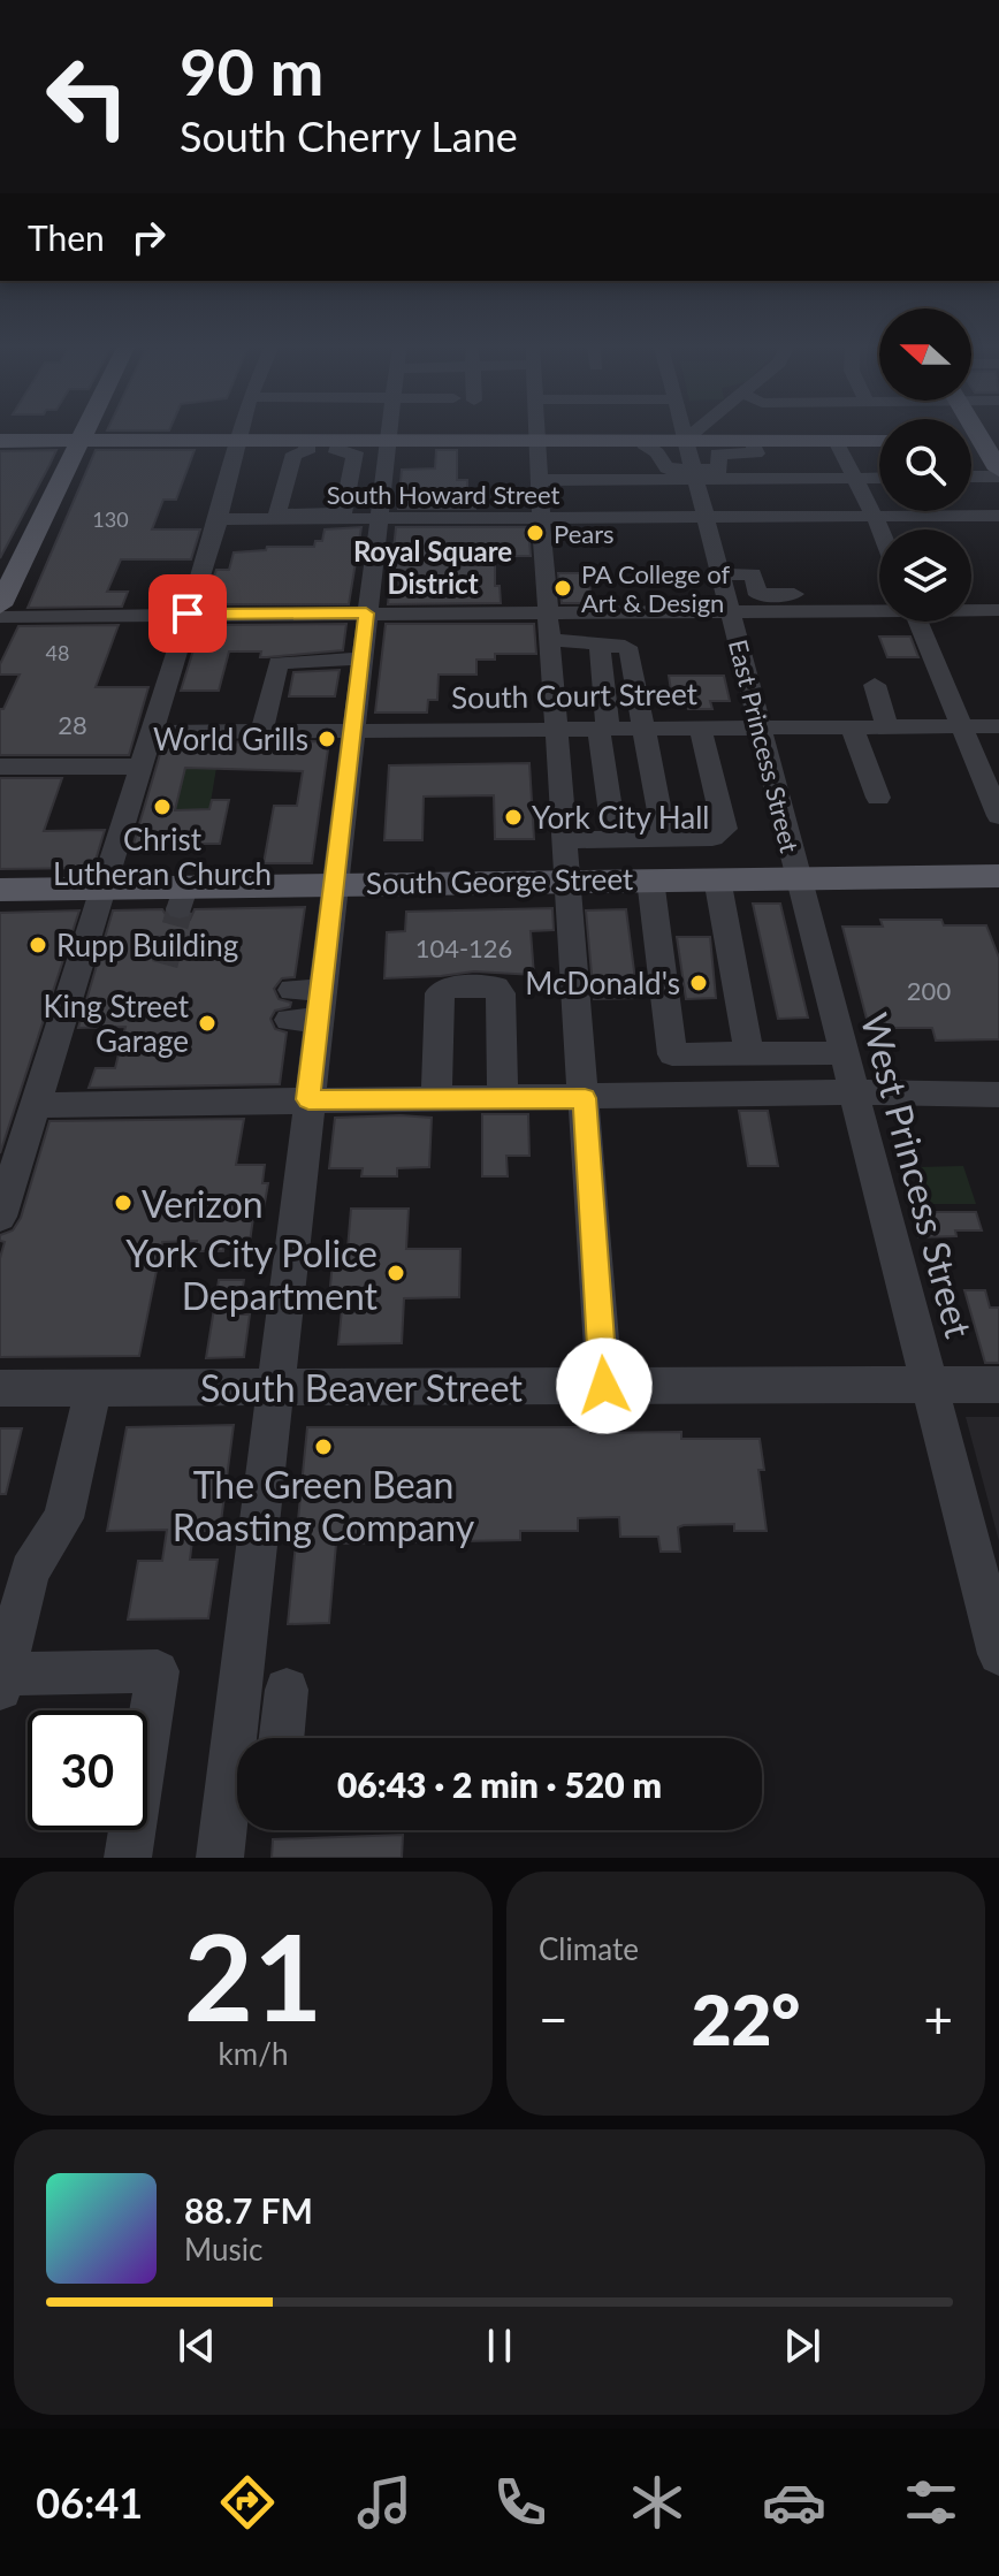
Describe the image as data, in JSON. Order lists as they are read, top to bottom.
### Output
{
  "streets": {
    "main road": ["South George Street"],
    "street": [
      "South Howard Street",
      "South Court Street",
      "East Princess Street",
      "West Princess Street",
      "South Beaver Street"
    ]
  },
  "crossings": [
    ["South Howard Street", "East Princess Street"],
    ["South Court Street", "East Princess Street"],
    ["East Princess Street", "South George Street"],
    ["East Princess Street", "West Princess Street"],
    ["South George Street", "West Princess Street"],
    ["West Princess Street", "South Beaver Street"]
  ],
  "districts": ["Royal Square District"],
  "places": [
    "Pears",
    "PA College of Art & Design",
    "World Grills",
    "Christ Lutheran Church",
    "York City Hall",
    "Rupp Building",
    "McDonald's",
    "King Street Garage",
    "Verizon",
    "York City Police Department",
    "The Green Bean Roasting Company"
  ],
  "house_numbers": [
    "130",
    "48",
    "28",
    "104-126",
    "200"
  ],
  "north": "left",
  "page": {
    "turn": ["90 m", "South Cherry Lane"],
    "then": "Then",
    "limit": "30",
    "trip": "06:43 · 2 min · 520 m",
    "tile": [
      ["21", "km/h"],
      "Climate"
    ],
    "heat": ["−", "22°", "+"],
    "song": ["88.7 FM", "Music"],
    "tabs": "06:41"
  }
}
